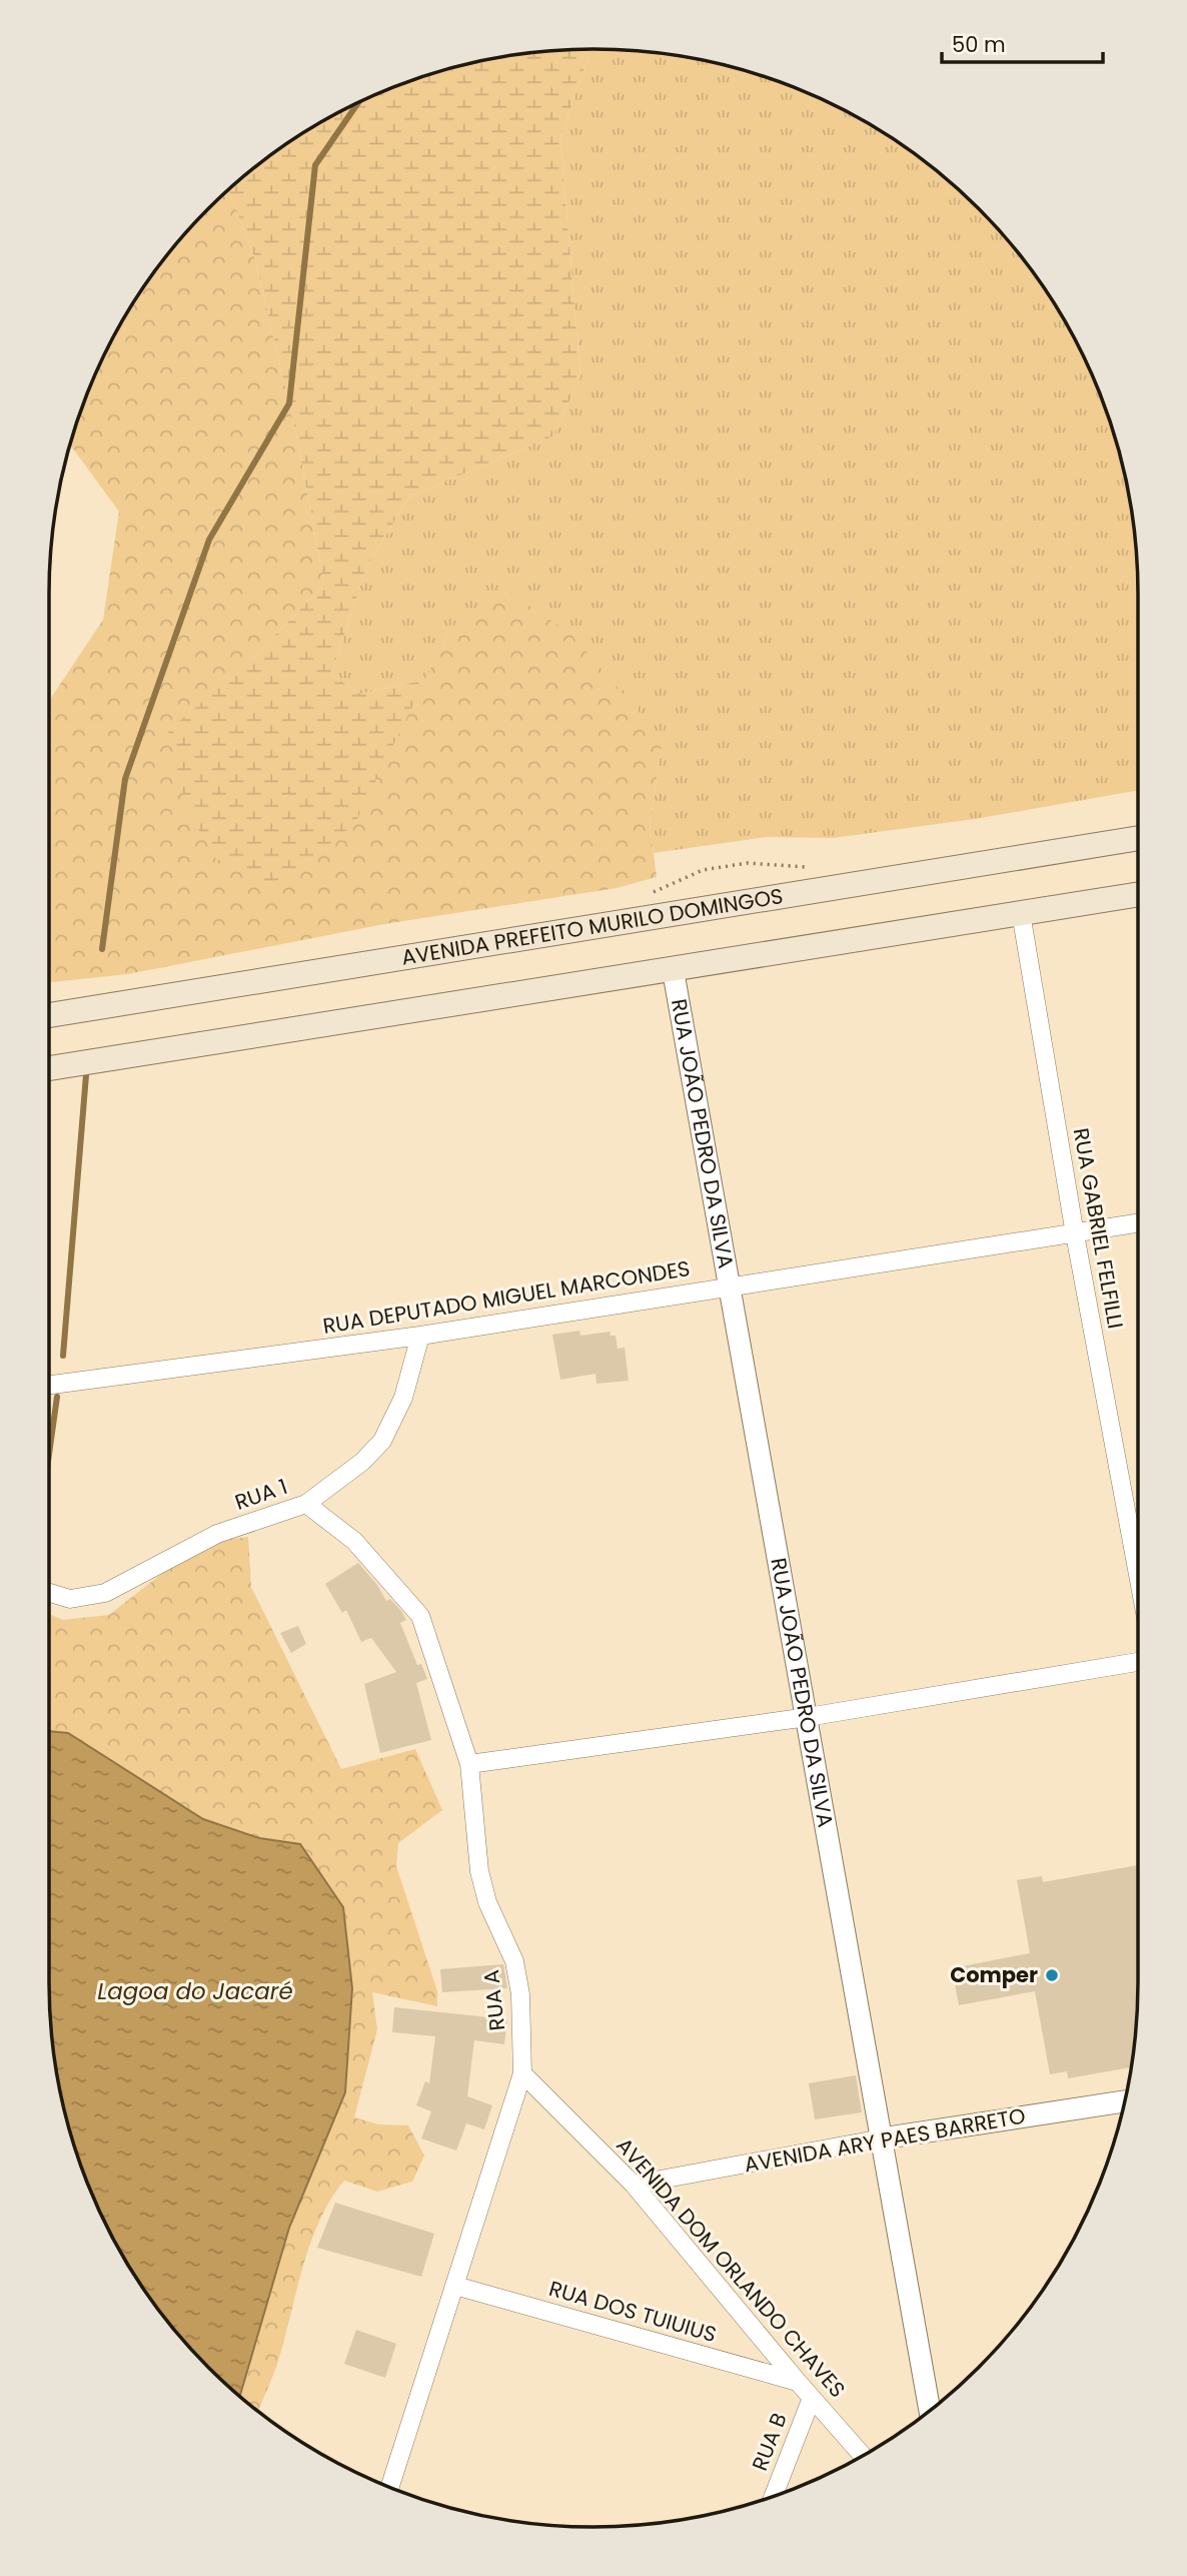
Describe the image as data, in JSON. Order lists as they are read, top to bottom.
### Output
{
  "streets": {
    "main road": ["AVENIDA PREFEITO MURILO DOMINGOS"],
    "street": [
      "RUA JOÃO PEDRO DA SILVA",
      "RUA GABRIEL FELFILLI",
      "RUA DEPUTADO MIGUEL MARCONDES",
      "RUA 1",
      "RUA A",
      "AVENIDA ARY PAES BARRETO",
      "AVENIDA DOM ORLANDO CHAVES",
      "RUA DOS TUIUIUS",
      "RUA B"
    ]
  },
  "crossings": [
    ["RUA JOÃO PEDRO DA SILVA", "RUA DEPUTADO MIGUEL MARCONDES"],
    ["RUA JOÃO PEDRO DA SILVA", "AVENIDA ARY PAES BARRETO"],
    ["RUA GABRIEL FELFILLI", "RUA DEPUTADO MIGUEL MARCONDES"],
    ["RUA DEPUTADO MIGUEL MARCONDES", "RUA 1"],
    ["RUA 1", "RUA A"],
    ["RUA A", "AVENIDA DOM ORLANDO CHAVES"],
    ["RUA A", "RUA DOS TUIUIUS"],
    ["AVENIDA ARY PAES BARRETO", "AVENIDA DOM ORLANDO CHAVES"],
    ["AVENIDA DOM ORLANDO CHAVES", "RUA DOS TUIUIUS"],
    ["AVENIDA DOM ORLANDO CHAVES", "RUA B"]
  ],
  "water": ["Lagoa do Jacaré"],
  "places": ["Comper"],
  "scale_bar": "50 m"
}
